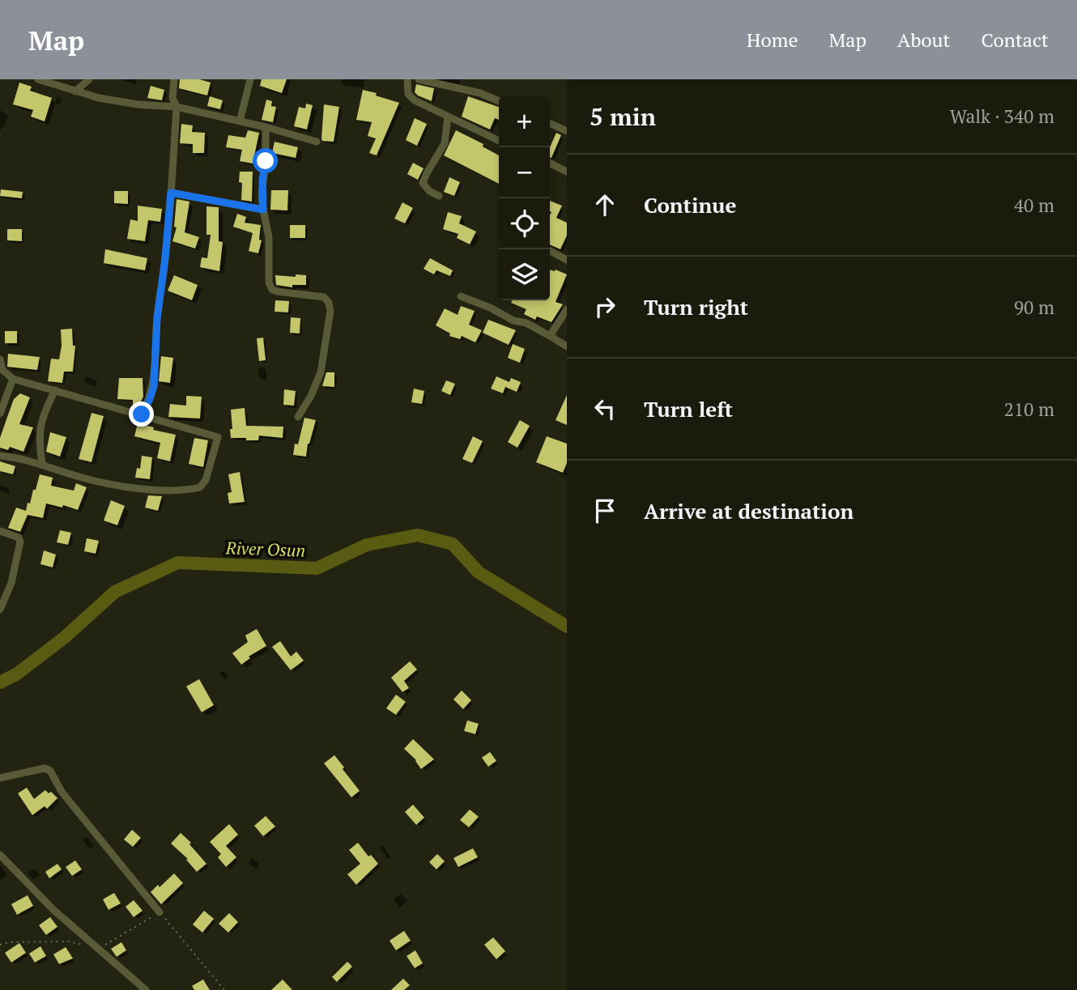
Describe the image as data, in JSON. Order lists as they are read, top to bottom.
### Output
{
  "water": ["River Osun"],
  "page": {
    "header": "Map",
    "nav": [
      "Home",
      "Map",
      "About",
      "Contact"
    ],
    "heading": ["5 min", "Walk · 340 m"],
    "map_buttons": ["+", "−"],
    "list": [
      ["Continue", "40 m"],
      ["Turn right", "90 m"],
      ["Turn left", "210 m"],
      "Arrive at destination"
    ]
  }
}
